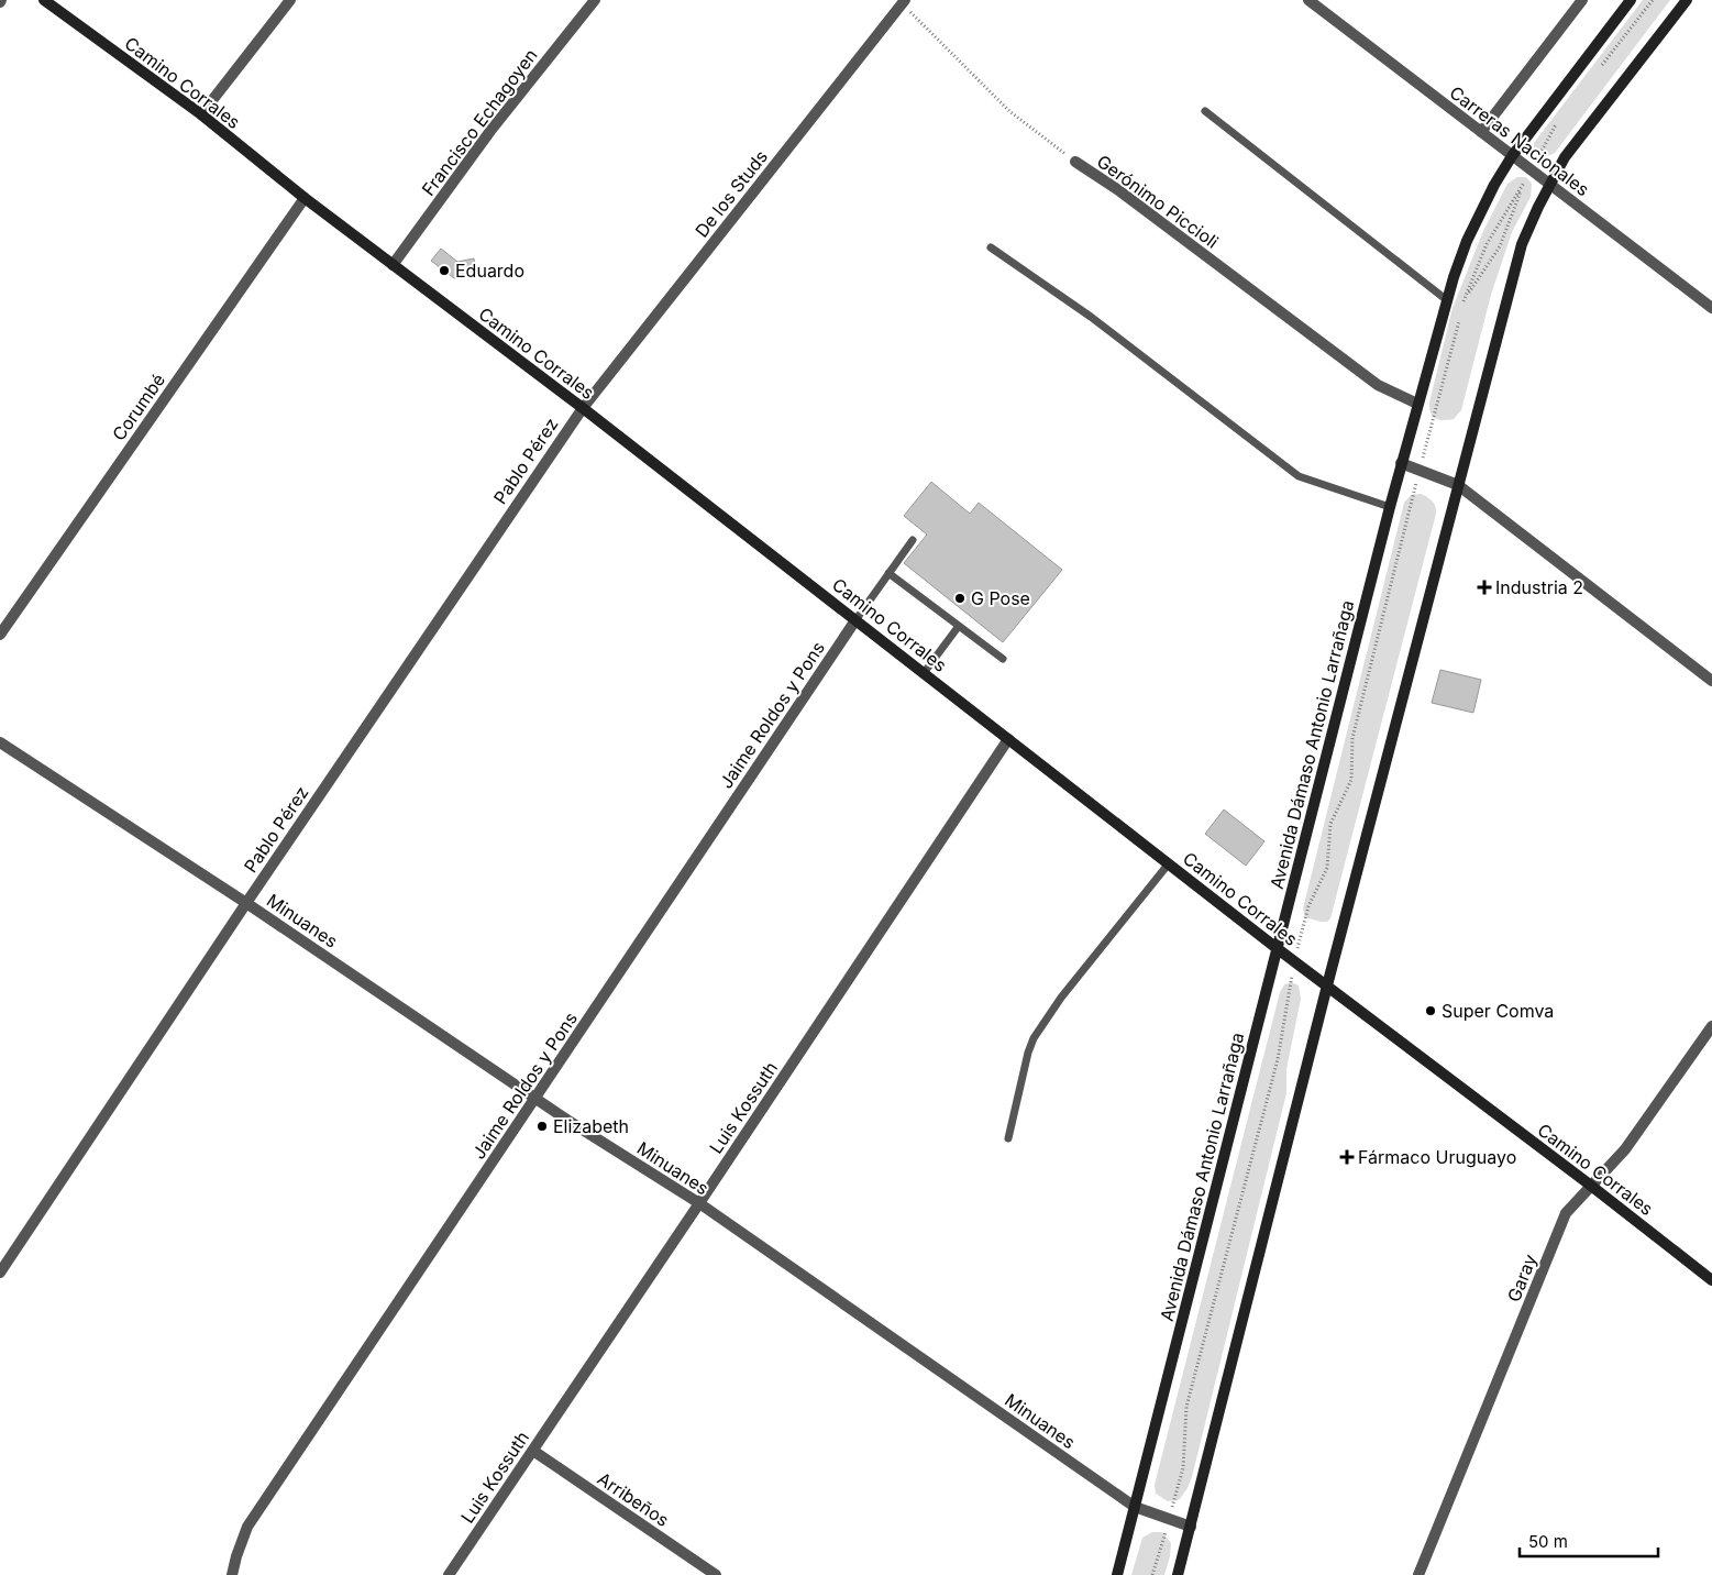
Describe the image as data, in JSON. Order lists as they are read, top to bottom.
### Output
{
  "streets": {
    "street": [
      "Camino Corrales",
      "Francisco Echagoyen",
      "Carreras Nacionales",
      "De los Studs",
      "Gerónimo Piccioli",
      "Corumbé",
      "Pablo Pérez",
      "Jaime Roldos y Pons",
      "Avenida Dámaso Antonio Larrañaga",
      "Minuanes",
      "Luis Kossuth",
      "Garay",
      "Arribeños"
    ]
  },
  "crossings": [
    ["Camino Corrales", "Francisco Echagoyen"],
    ["Camino Corrales", "De los Studs"],
    ["Camino Corrales", "Corumbé"],
    ["Camino Corrales", "Pablo Pérez"],
    ["Camino Corrales", "Jaime Roldos y Pons"],
    ["Camino Corrales", "Avenida Dámaso Antonio Larrañaga"],
    ["Camino Corrales", "Luis Kossuth"],
    ["Camino Corrales", "Garay"],
    ["Carreras Nacionales", "Avenida Dámaso Antonio Larrañaga"],
    ["De los Studs", "Gerónimo Piccioli"],
    ["De los Studs", "Pablo Pérez"],
    ["Gerónimo Piccioli", "Avenida Dámaso Antonio Larrañaga"],
    ["Pablo Pérez", "Minuanes"],
    ["Jaime Roldos y Pons", "Minuanes"],
    ["Avenida Dámaso Antonio Larrañaga", "Minuanes"],
    ["Minuanes", "Luis Kossuth"],
    ["Luis Kossuth", "Arribeños"]
  ],
  "places": {
    "other": [
      "Eduardo",
      "G Pose",
      "Super Comva",
      "Elizabeth"
    ],
    "health": ["Industria 2", "Fármaco Uruguayo"]
  },
  "scale_bar": "50 m"
}
